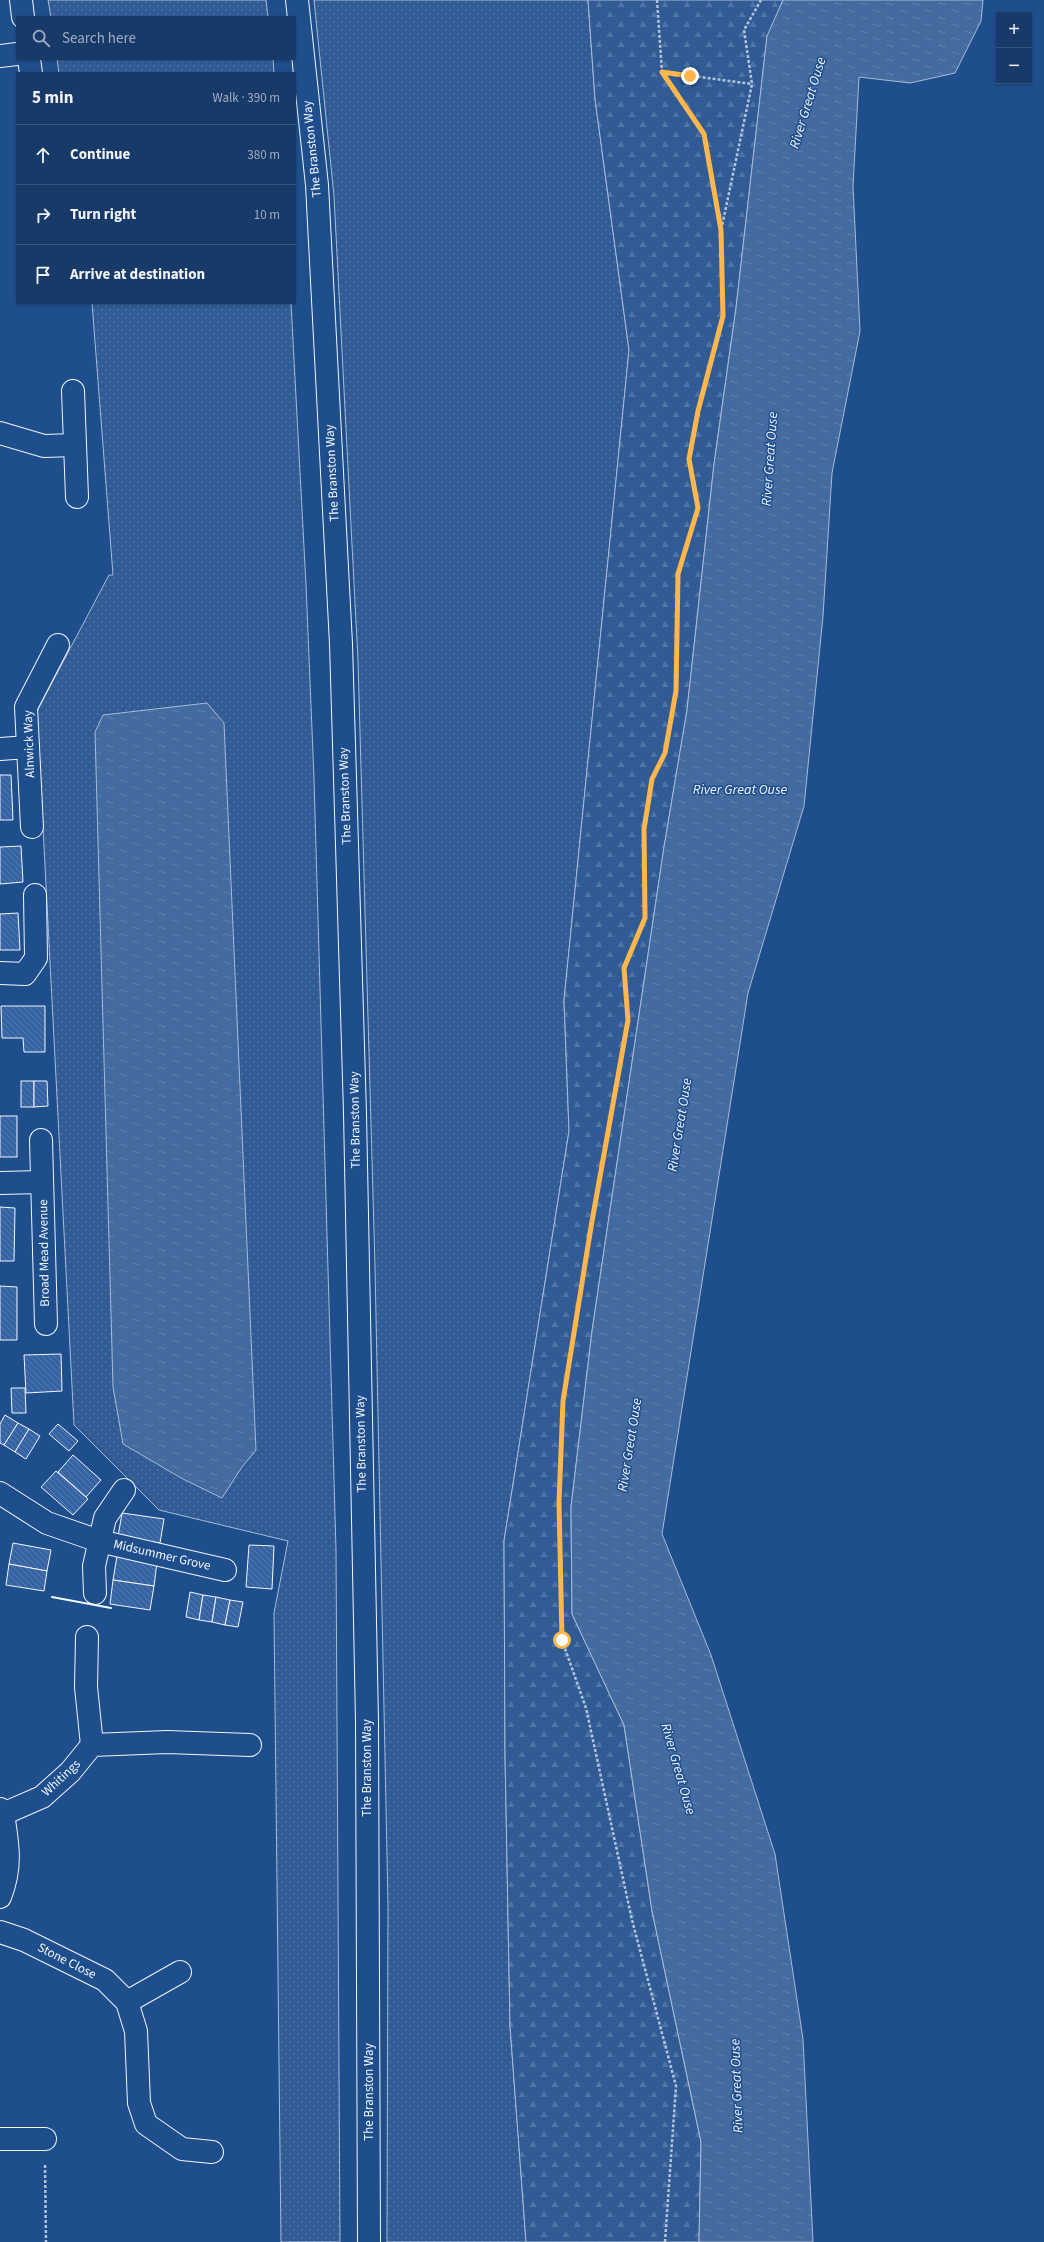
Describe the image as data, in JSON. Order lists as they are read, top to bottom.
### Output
{
  "streets": {
    "main road": [
      "The Branston Way",
      "Alnwick Way",
      "Broad Mead Avenue",
      "Midsummer Grove",
      "Whitings",
      "Stone Close"
    ]
  },
  "water": ["River Great Ouse"],
  "page": {
    "map_buttons": ["+", "−"],
    "search": "Search here",
    "heading": ["5 min", "Walk · 390 m"],
    "list": [
      ["Continue", "380 m"],
      ["Turn right", "10 m"],
      "Arrive at destination"
    ]
  }
}
